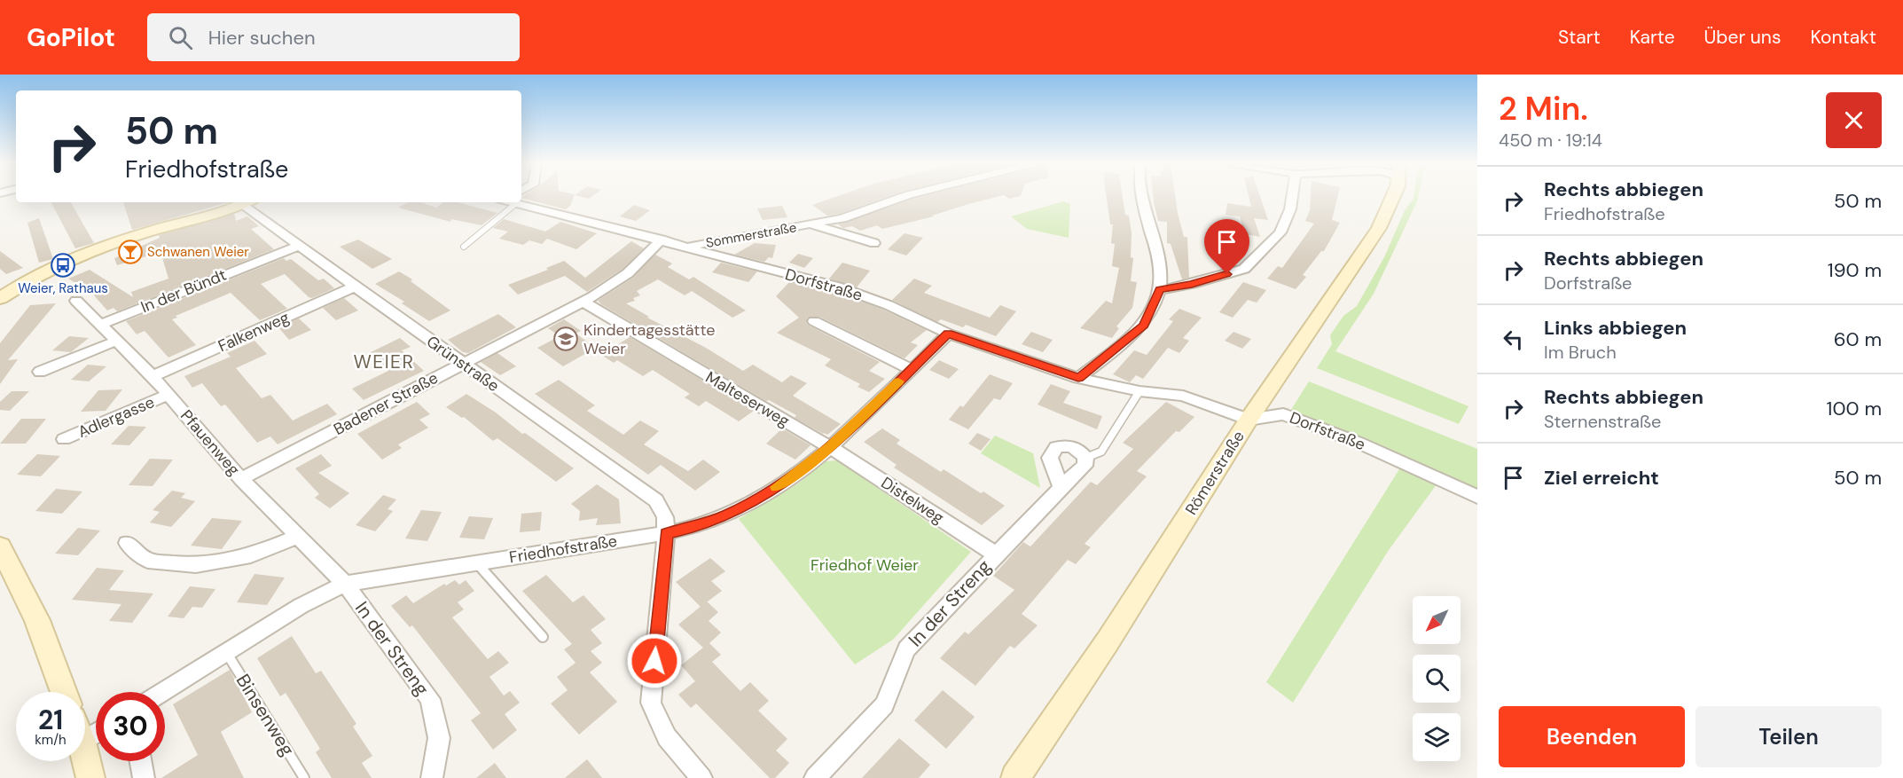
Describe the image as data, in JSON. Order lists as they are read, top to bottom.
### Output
{
  "streets": {
    "street": [
      "Sommerstraße",
      "Dorfstraße",
      "In der Bündt",
      "Falkenweg",
      "Grünstraße",
      "Malteserweg",
      "Badener Straße",
      "Adlergasse",
      "Pfauenweg",
      "Römerstraße",
      "Distelweg",
      "Friedhofstraße",
      "In der Streng"
    ],
    "lane": ["Binsenweg"]
  },
  "crossings": [
    ["Sommerstraße", "Dorfstraße"],
    ["Dorfstraße", "Badener Straße"],
    ["Dorfstraße", "Römerstraße"],
    ["Dorfstraße", "Friedhofstraße"],
    ["In der Bündt", "Grünstraße"],
    ["In der Bündt", "Pfauenweg"],
    ["Falkenweg", "Grünstraße"],
    ["Falkenweg", "Pfauenweg"],
    ["Grünstraße", "Badener Straße"],
    ["Grünstraße", "Friedhofstraße"],
    ["Malteserweg", "Badener Straße"],
    ["Malteserweg", "Distelweg"],
    ["Malteserweg", "Friedhofstraße"],
    ["Badener Straße", "Pfauenweg"],
    ["Adlergasse", "Pfauenweg"],
    ["Pfauenweg", "Friedhofstraße"],
    ["Pfauenweg", "In der Streng"],
    ["Distelweg", "Friedhofstraße"],
    ["Distelweg", "In der Streng"],
    ["Friedhofstraße", "In der Streng"],
    ["Friedhofstraße", "Binsenweg"]
  ],
  "districts": ["WEIER"],
  "parks": ["Friedhof Weier"],
  "places": {
    "bar": ["Schwanen Weier"],
    "bus stop": ["Weier, Rathaus"],
    "school or university": ["Kindertagesstätte Weier"]
  },
  "north": "bottom left",
  "page": {
    "header": "GoPilot",
    "search": "Hier suchen",
    "nav": [
      "Start",
      "Karte",
      "Über uns",
      "Kontakt"
    ],
    "heading": ["2 Min.", "450 m · 19:14"],
    "turn": ["50 m", "Friedhofstraße"],
    "list": [
      {
        "name": "Rechts abbiegen",
        "note": "Friedhofstraße",
        "value": "50 m"
      },
      {
        "name": "Rechts abbiegen",
        "note": "Dorfstraße",
        "value": "190 m"
      },
      {
        "name": "Links abbiegen",
        "note": "Im Bruch",
        "value": "60 m"
      },
      {
        "name": "Rechts abbiegen",
        "note": "Sternenstraße",
        "value": "100 m"
      },
      {
        "name": "Ziel erreicht",
        "value": "50 m"
      }
    ],
    "speed": "21 km/h",
    "limit": "30",
    "buttons": ["Beenden", "Teilen"]
  }
}
